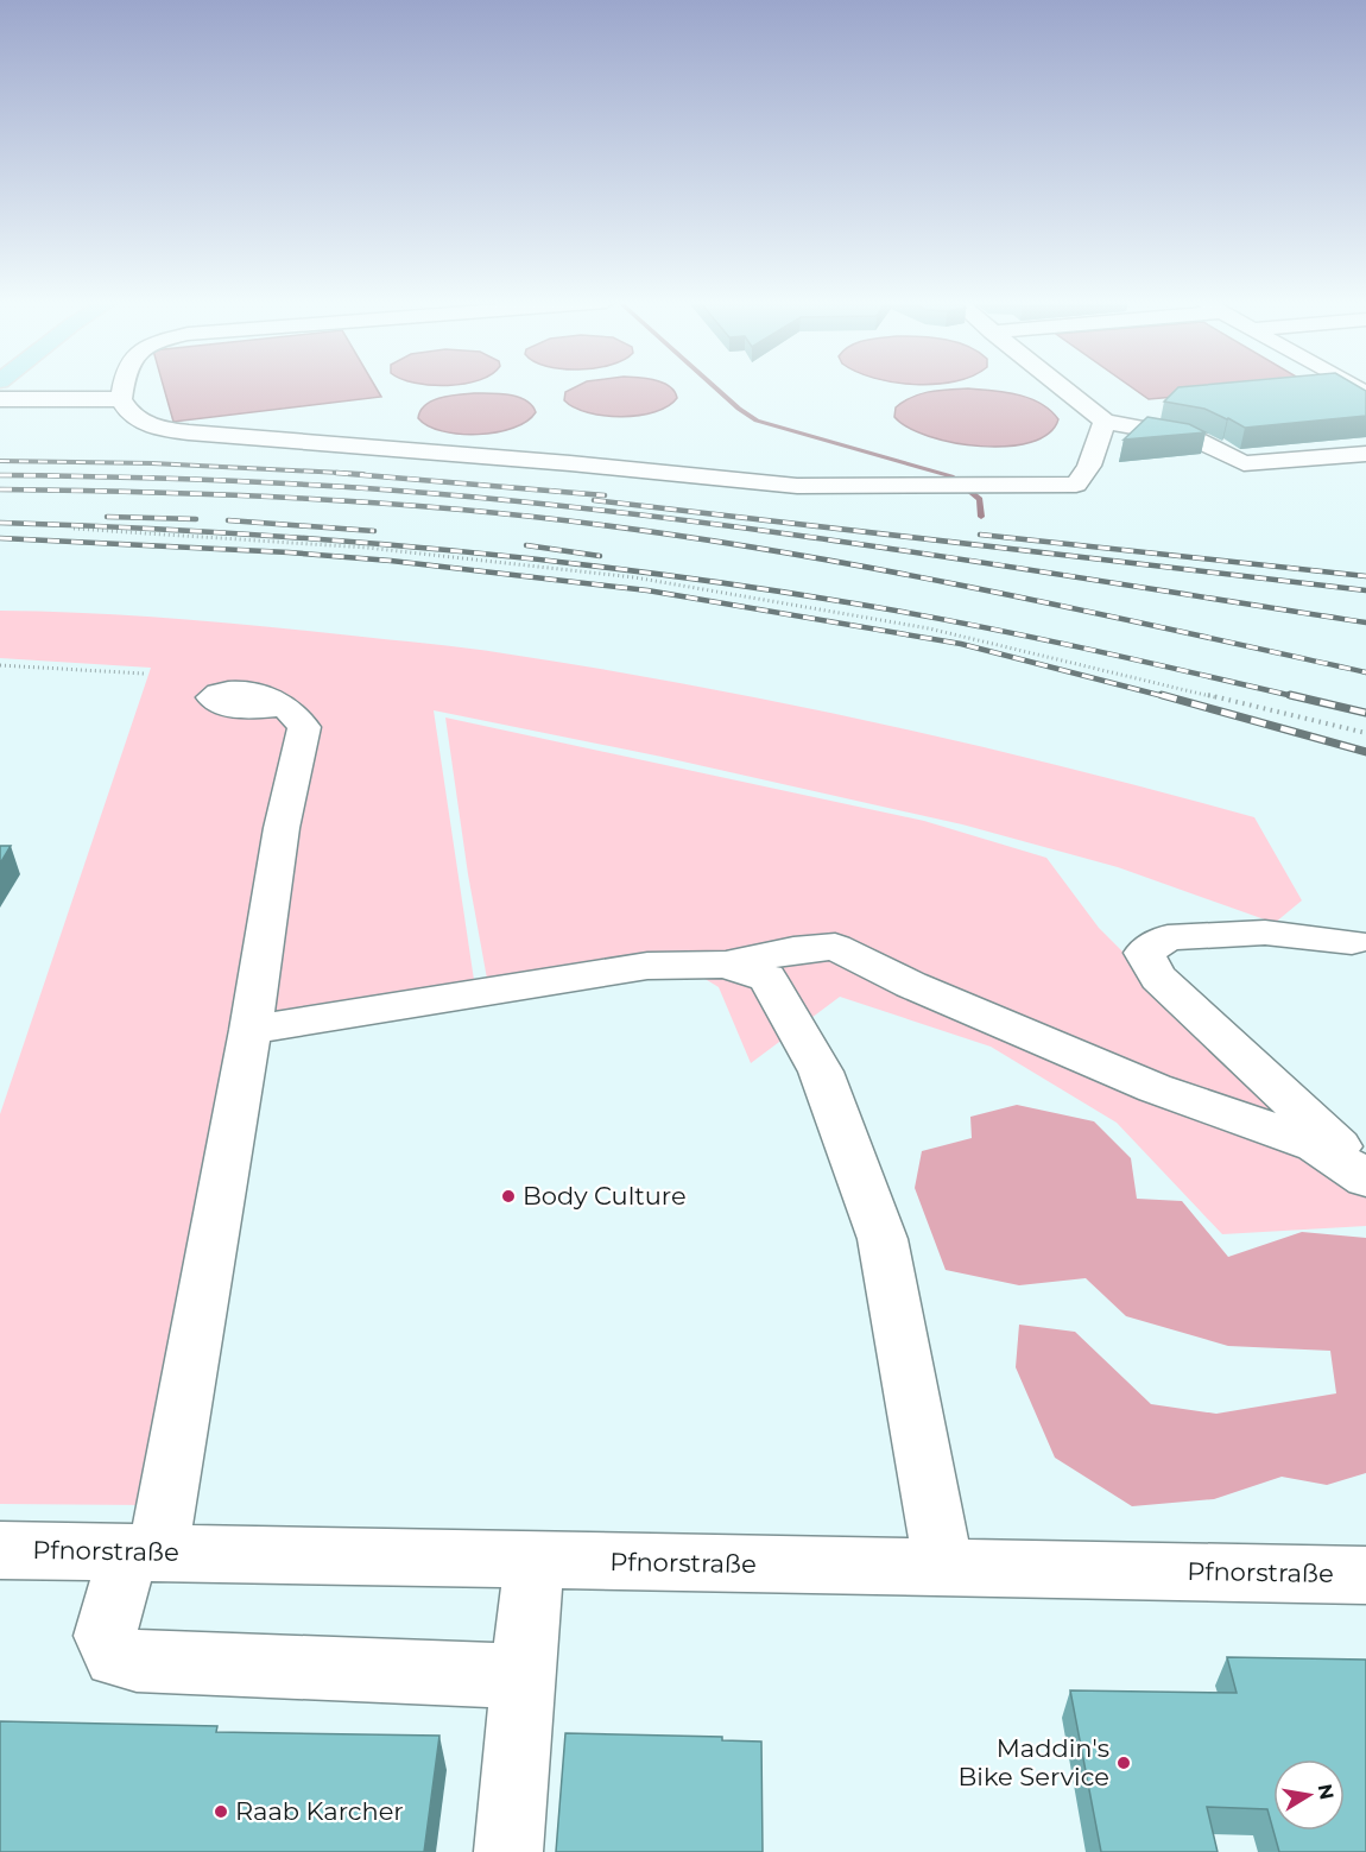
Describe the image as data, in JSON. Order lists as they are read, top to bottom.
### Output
{
  "streets": {
    "street": ["Pfnorstraße"]
  },
  "places": ["Body Culture", "Maddin's Bike Service", "Raab Karcher"],
  "north": "right"
}
